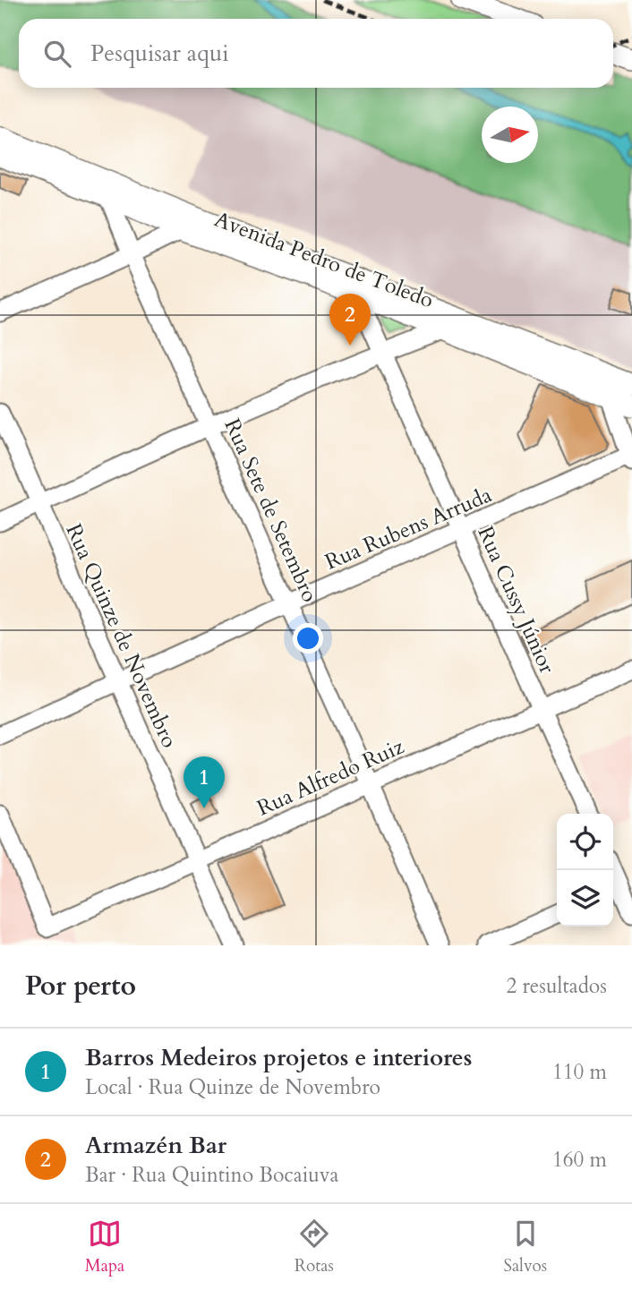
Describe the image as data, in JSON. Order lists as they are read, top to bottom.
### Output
{
  "streets": {
    "main road": ["Avenida Pedro de Toledo"],
    "street": [
      "Rua Sete de Setembro",
      "Rua Rubens Arruda",
      "Rua Cussy Júnior",
      "Rua Quinze de Novembro",
      "Rua Alfredo Ruiz"
    ]
  },
  "crossings": [
    ["Avenida Pedro de Toledo", "Rua Sete de Setembro"],
    ["Avenida Pedro de Toledo", "Rua Cussy Júnior"],
    ["Rua Sete de Setembro", "Rua Rubens Arruda"],
    ["Rua Sete de Setembro", "Rua Alfredo Ruiz"],
    ["Rua Rubens Arruda", "Rua Cussy Júnior"],
    ["Rua Rubens Arruda", "Rua Quinze de Novembro"],
    ["Rua Cussy Júnior", "Rua Alfredo Ruiz"],
    ["Rua Quinze de Novembro", "Rua Alfredo Ruiz"]
  ],
  "north": "right",
  "page": {
    "search": "Pesquisar aqui",
    "pins": ["2", "1"],
    "heading": ["Por perto", "2 resultados"],
    "list": [
      {
        "mark": "1",
        "name": "Barros Medeiros projetos e interiores",
        "note": "Local · Rua Quinze de Novembro",
        "value": "110 m"
      },
      {
        "mark": "2",
        "name": "Armazén Bar",
        "note": "Bar · Rua Quintino Bocaiuva",
        "value": "160 m"
      }
    ],
    "nav": ["Mapa", "Rotas", "Salvos"]
  }
}
